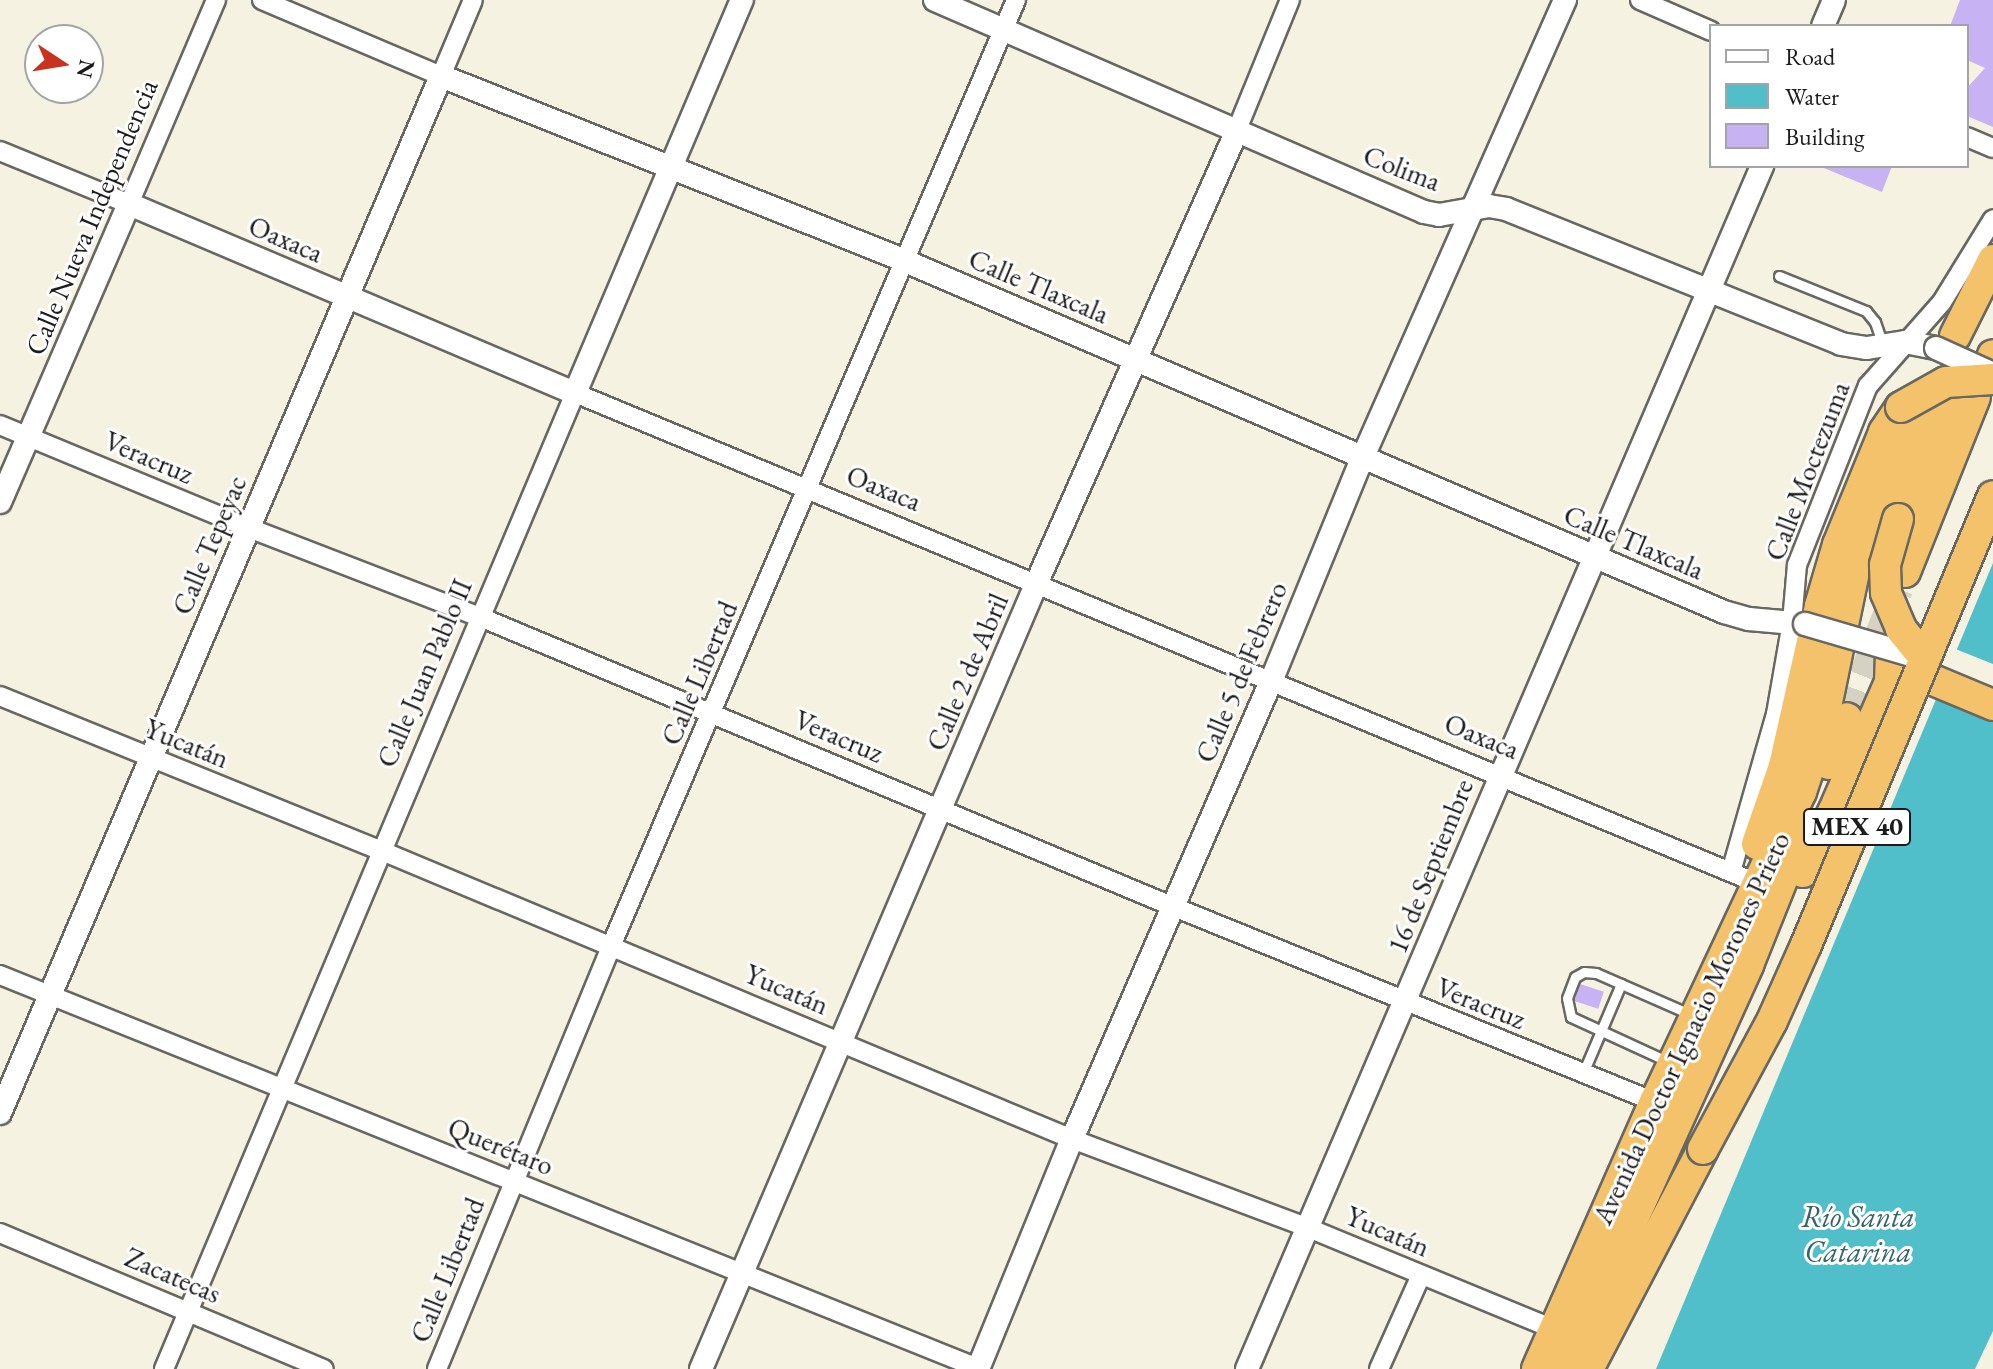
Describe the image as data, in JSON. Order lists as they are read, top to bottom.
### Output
{
  "streets": {
    "highway": ["MEX 40", "Avenida Doctor Ignacio Morones Prieto"],
    "street": [
      "Colima",
      "Calle Nueva Independencia",
      "Oaxaca",
      "Calle Tlaxcala",
      "Veracruz",
      "Calle Moctezuma",
      "Calle Tepeyac",
      "Calle 2 de Abril",
      "Calle 5 de Febrero",
      "Calle Juan Pablo II",
      "Calle Libertad",
      "Yucatán",
      "16 de Septiembre",
      "Querétaro",
      "Zacatecas"
    ]
  },
  "crossings": [
    ["Colima", "Calle Moctezuma"],
    ["Colima", "Calle 2 de Abril"],
    ["Colima", "Calle 5 de Febrero"],
    ["Colima", "Calle Libertad"],
    ["Colima", "16 de Septiembre"],
    ["Calle Nueva Independencia", "Oaxaca"],
    ["Calle Nueva Independencia", "Veracruz"],
    ["Oaxaca", "Calle Moctezuma"],
    ["Oaxaca", "Calle Tepeyac"],
    ["Oaxaca", "Calle 2 de Abril"],
    ["Oaxaca", "Calle 5 de Febrero"],
    ["Oaxaca", "Calle Juan Pablo II"],
    ["Oaxaca", "Calle Libertad"],
    ["Oaxaca", "16 de Septiembre"],
    ["Calle Tlaxcala", "Calle Moctezuma"],
    ["Calle Tlaxcala", "Calle Tepeyac"],
    ["Calle Tlaxcala", "Calle 2 de Abril"],
    ["Calle Tlaxcala", "Calle 5 de Febrero"],
    ["Calle Tlaxcala", "Calle Juan Pablo II"],
    ["Calle Tlaxcala", "Calle Libertad"],
    ["Calle Tlaxcala", "16 de Septiembre"],
    ["Veracruz", "Calle Tepeyac"],
    ["Veracruz", "Calle 2 de Abril"],
    ["Veracruz", "Calle 5 de Febrero"],
    ["Veracruz", "Calle Juan Pablo II"],
    ["Veracruz", "Calle Libertad"],
    ["Veracruz", "16 de Septiembre"],
    ["Veracruz", "Avenida Doctor Ignacio Morones Prieto"],
    ["Calle Tepeyac", "Yucatán"],
    ["Calle Tepeyac", "Querétaro"],
    ["Calle 2 de Abril", "Yucatán"],
    ["Calle 2 de Abril", "Querétaro"],
    ["Calle 5 de Febrero", "Yucatán"],
    ["Calle 5 de Febrero", "Querétaro"],
    ["Calle Juan Pablo II", "Yucatán"],
    ["Calle Juan Pablo II", "Querétaro"],
    ["Calle Juan Pablo II", "Zacatecas"],
    ["Calle Libertad", "Yucatán"],
    ["Calle Libertad", "Querétaro"],
    ["Yucatán", "MEX 40"],
    ["Yucatán", "16 de Septiembre"],
    ["Yucatán", "Avenida Doctor Ignacio Morones Prieto"],
    ["MEX 40", "Avenida Doctor Ignacio Morones Prieto"]
  ],
  "water": ["Río Santa Catarina"],
  "legend": ["Road", "Water", "Building"],
  "north": "right"
}
